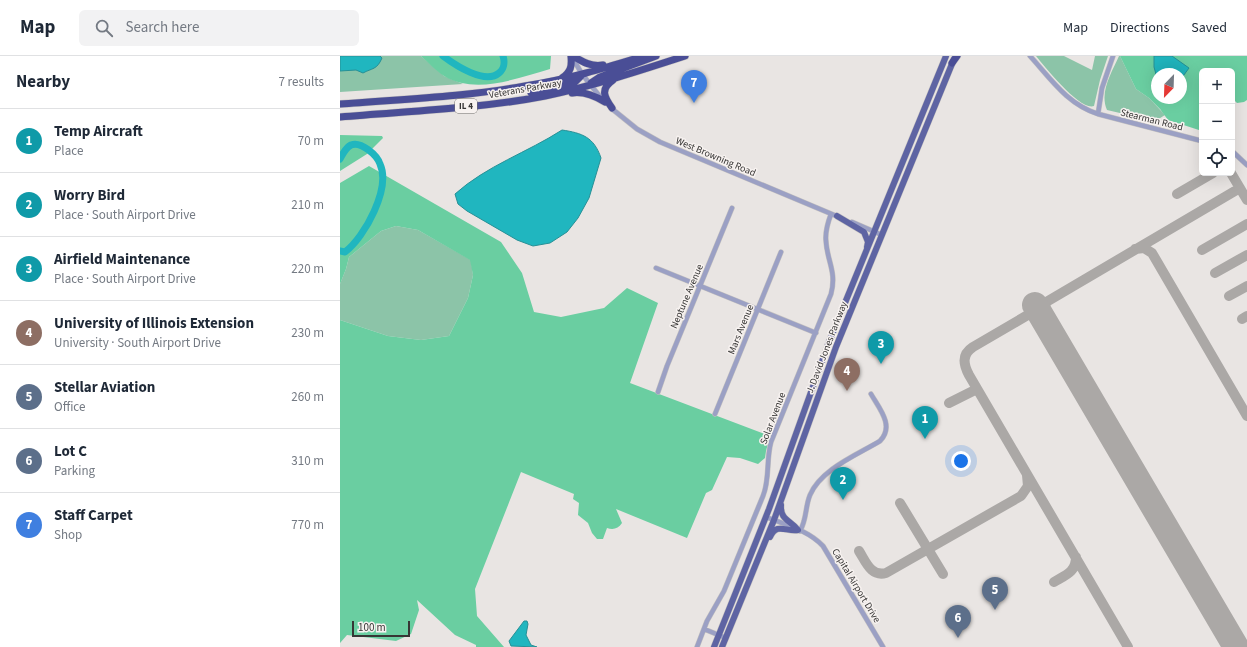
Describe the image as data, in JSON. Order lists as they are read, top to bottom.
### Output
{
  "streets": {
    "highway": ["Veterans Parkway", "IL 4"],
    "main road": ["J. David Jones Parkway"],
    "street": [
      "Stearman Road",
      "West Browning Road",
      "Neptune Avenue",
      "Mars Avenue",
      "Solar Avenue",
      "Capital Airport Drive"
    ]
  },
  "crossings": [
    ["Veterans Parkway", "West Browning Road"],
    ["West Browning Road", "J. David Jones Parkway"],
    ["West Browning Road", "Solar Avenue"],
    ["J. David Jones Parkway", "Capital Airport Drive"]
  ],
  "scale_bar": "100 m",
  "north": "bottom left",
  "page": {
    "header": "Map",
    "search": "Search here",
    "nav": ["Map", "Directions", "Saved"],
    "heading": ["Nearby", "7 results"],
    "map_buttons": ["+", "−"],
    "pins": [
      "7",
      "3",
      "4",
      "1",
      "2",
      "5",
      "6"
    ],
    "list": [
      {
        "mark": "1",
        "name": "Temp Aircraft",
        "note": "Place",
        "value": "70 m"
      },
      {
        "mark": "2",
        "name": "Worry Bird",
        "note": "Place · South Airport Drive",
        "value": "210 m"
      },
      {
        "mark": "3",
        "name": "Airfield Maintenance",
        "note": "Place · South Airport Drive",
        "value": "220 m"
      },
      {
        "mark": "4",
        "name": "University of Illinois Extension",
        "note": "University · South Airport Drive",
        "value": "230 m"
      },
      {
        "mark": "5",
        "name": "Stellar Aviation",
        "note": "Office",
        "value": "260 m"
      },
      {
        "mark": "6",
        "name": "Lot C",
        "note": "Parking",
        "value": "310 m"
      },
      {
        "mark": "7",
        "name": "Staff Carpet",
        "note": "Shop",
        "value": "770 m"
      }
    ],
    "scale": "100 m"
  }
}
